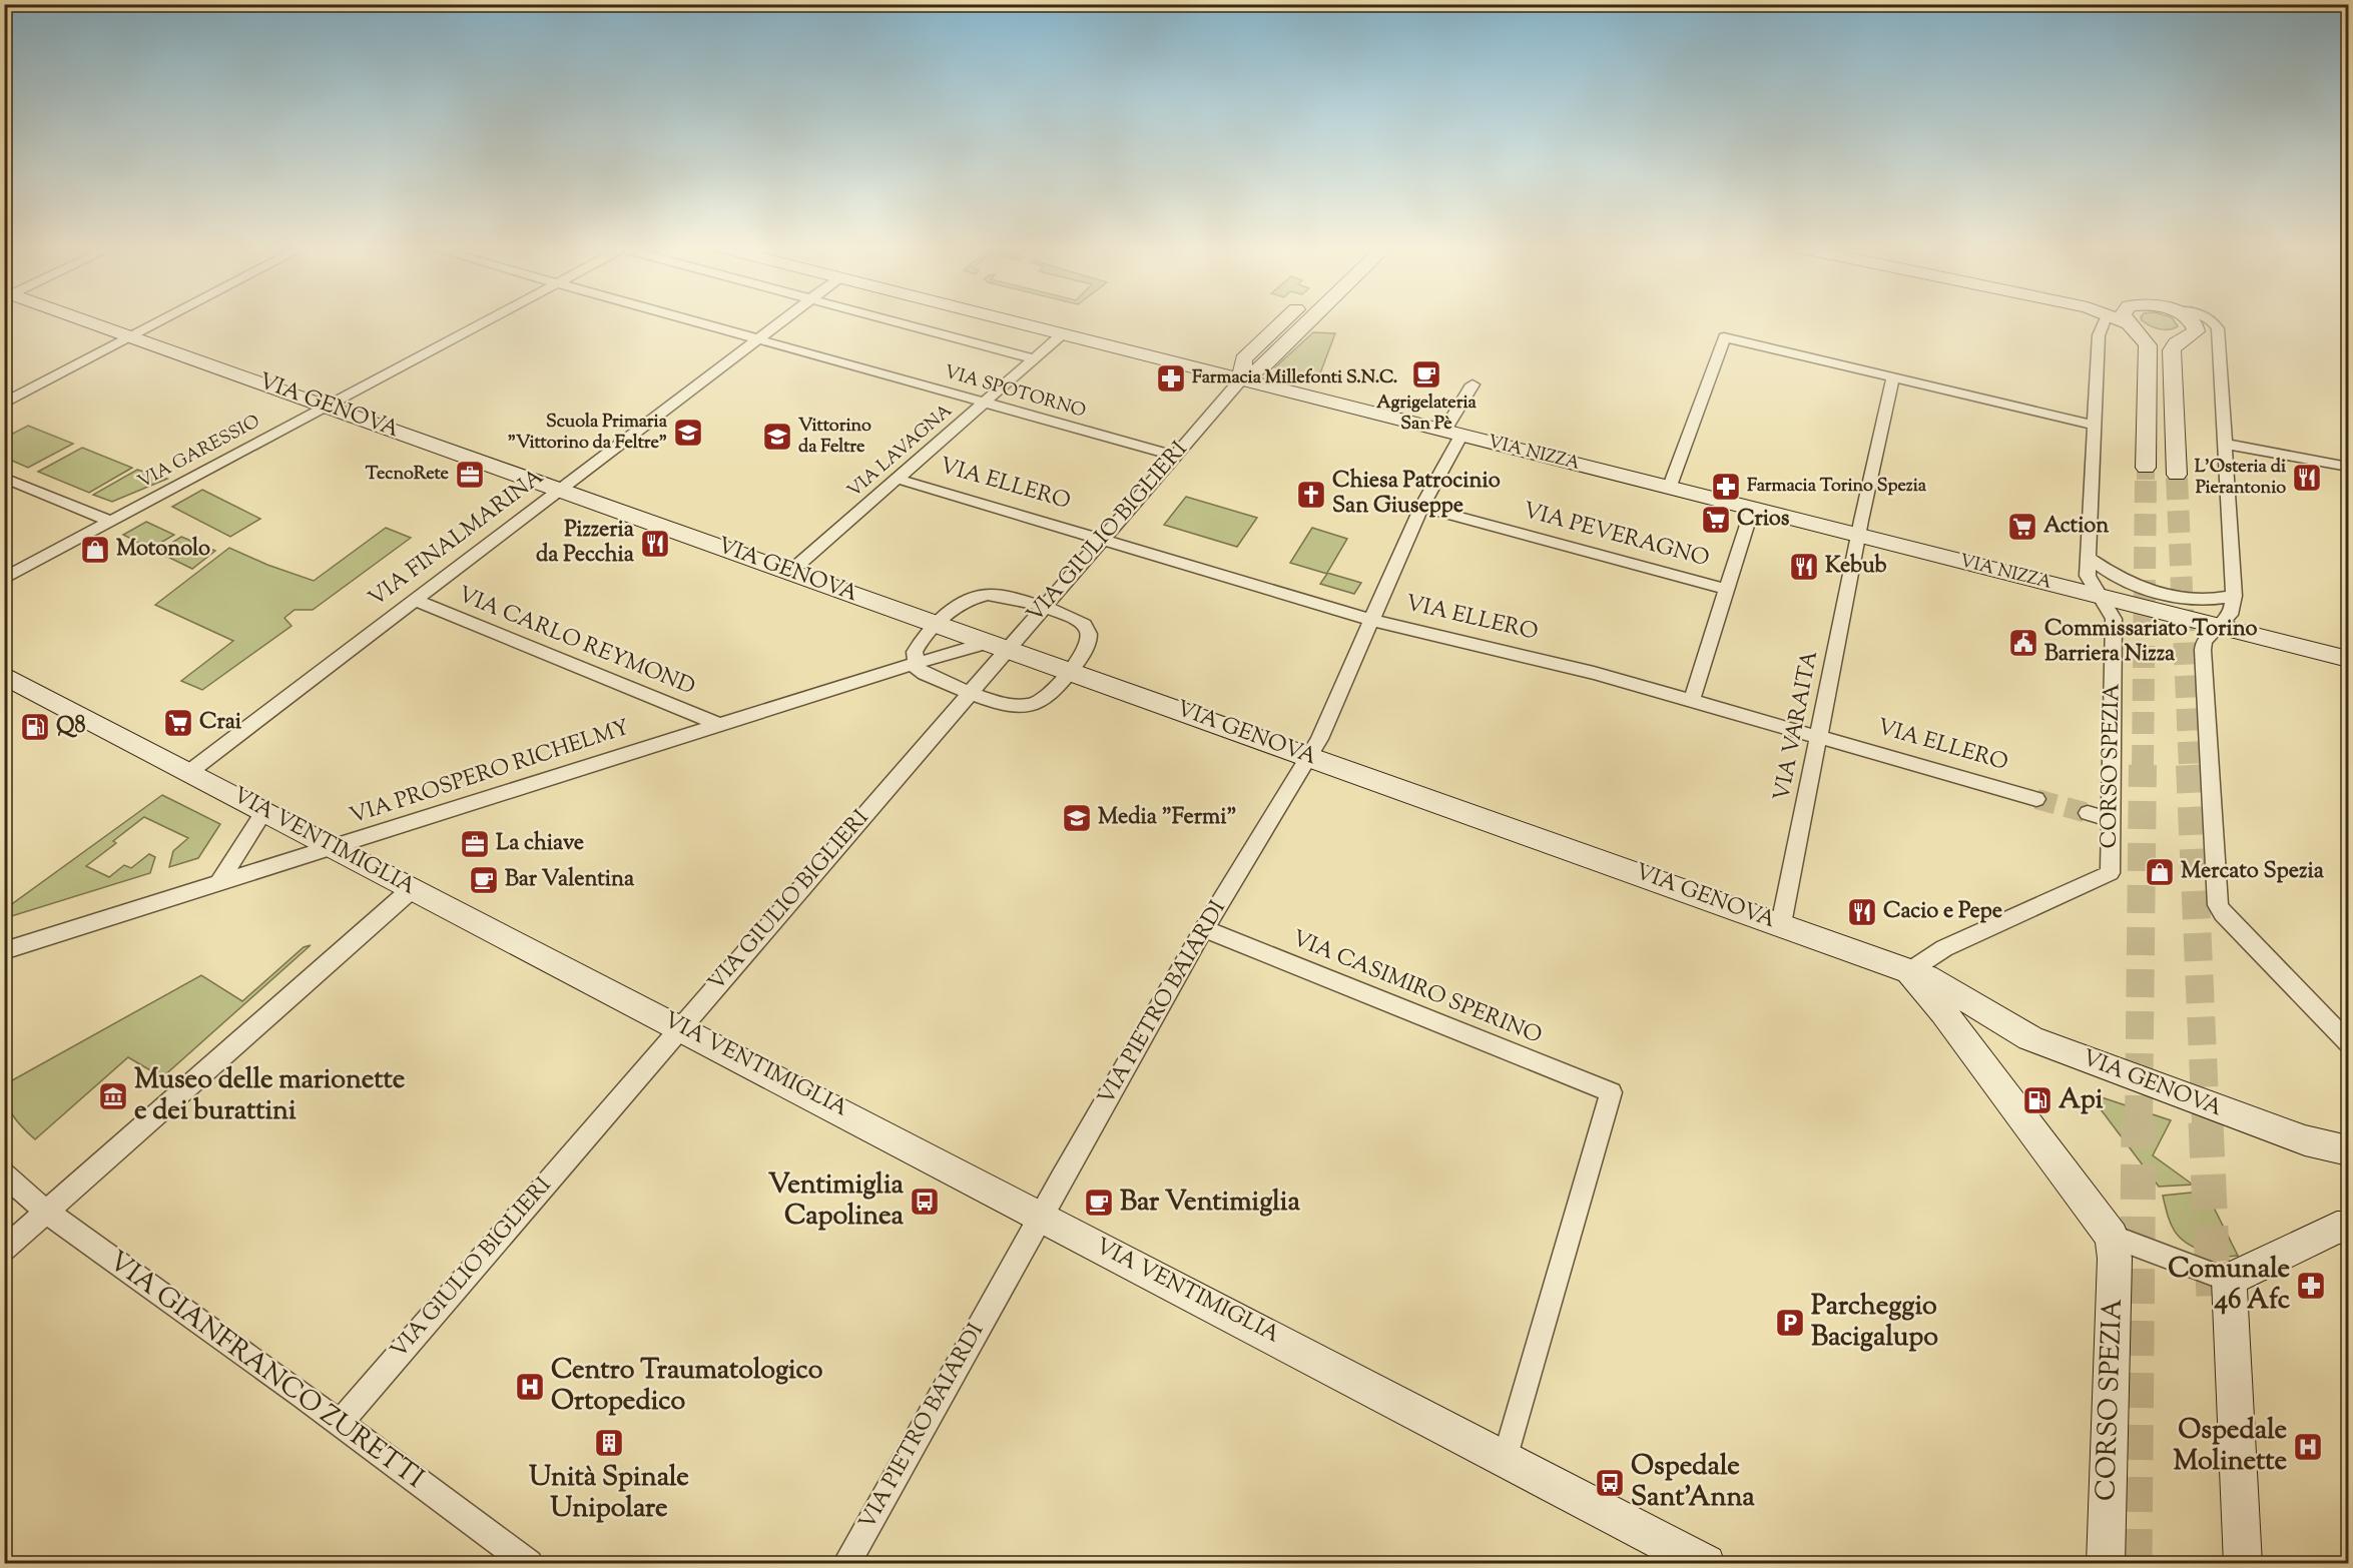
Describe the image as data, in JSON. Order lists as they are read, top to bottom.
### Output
{
  "streets": {
    "street": [
      "VIA SPOTORNO",
      "VIA GENOVA",
      "VIA LAVAGNA",
      "VIA GARESSIO",
      "VIA NIZZA",
      "VIA ELLERO",
      "VIA GIULIO BIGLIERI",
      "VIA PEVERAGNO",
      "VIA FINALMARINA",
      "VIA CARLO REYMOND",
      "VIA VARAITA",
      "CORSO SPEZIA",
      "VIA PROSPERO RICHELMY",
      "VIA VENTIMIGLIA",
      "VIA CASIMIRO SPERINO",
      "VIA PIETRO BAIARDI",
      "VIA GIANFRANCO ZURETTI"
    ]
  },
  "crossings": [
    ["VIA SPOTORNO", "VIA LAVAGNA"],
    ["VIA SPOTORNO", "VIA GIULIO BIGLIERI"],
    ["VIA SPOTORNO", "VIA FINALMARINA"],
    ["VIA GENOVA", "VIA LAVAGNA"],
    ["VIA GENOVA", "VIA GARESSIO"],
    ["VIA GENOVA", "VIA GIULIO BIGLIERI"],
    ["VIA GENOVA", "VIA FINALMARINA"],
    ["VIA GENOVA", "VIA VARAITA"],
    ["VIA GENOVA", "CORSO SPEZIA"],
    ["VIA GENOVA", "VIA PROSPERO RICHELMY"],
    ["VIA GENOVA", "VIA PIETRO BAIARDI"],
    ["VIA LAVAGNA", "VIA NIZZA"],
    ["VIA LAVAGNA", "VIA ELLERO"],
    ["VIA NIZZA", "VIA GIULIO BIGLIERI"],
    ["VIA NIZZA", "VIA VARAITA"],
    ["VIA NIZZA", "CORSO SPEZIA"],
    ["VIA NIZZA", "VIA PIETRO BAIARDI"],
    ["VIA ELLERO", "VIA GIULIO BIGLIERI"],
    ["VIA ELLERO", "VIA VARAITA"],
    ["VIA ELLERO", "VIA PIETRO BAIARDI"],
    ["VIA GIULIO BIGLIERI", "VIA PROSPERO RICHELMY"],
    ["VIA GIULIO BIGLIERI", "VIA VENTIMIGLIA"],
    ["VIA GIULIO BIGLIERI", "VIA GIANFRANCO ZURETTI"],
    ["VIA PEVERAGNO", "VIA PIETRO BAIARDI"],
    ["VIA FINALMARINA", "VIA CARLO REYMOND"],
    ["VIA FINALMARINA", "VIA VENTIMIGLIA"],
    ["VIA CARLO REYMOND", "VIA PROSPERO RICHELMY"],
    ["VIA PROSPERO RICHELMY", "VIA VENTIMIGLIA"],
    ["VIA VENTIMIGLIA", "VIA CASIMIRO SPERINO"],
    ["VIA VENTIMIGLIA", "VIA PIETRO BAIARDI"],
    ["VIA CASIMIRO SPERINO", "VIA PIETRO BAIARDI"]
  ],
  "places": {
    "cafe": ["Agrigelateria San Pè", "Bar Valentina", "Bar Ventimiglia"],
    "pharmacy": ["Farmacia Millefonti S.N.C.", "Farmacia Torino Spezia", "Comunale 46 Afc"],
    "school or university": ["Scuola Primaria \"Vittorino da Feltre\"", "Vittorino da Feltre", "Media \"Fermi\""],
    "office": ["TecnoRete", "La chiave"],
    "restaurant": [
      "L'Osteria di Pierantonio",
      "Pizzeria da Pecchia",
      "Kebub",
      "Cacio e Pepe"
    ],
    "church": ["Chiesa Patrocinio San Giuseppe"],
    "supermarket": ["Crios", "Action", "Crai"],
    "shop": ["Motonolo", "Mercato Spezia"],
    "public building": ["Commissariato Torino Barriera Nizza"],
    "fuel station": ["Q8", "Api"],
    "museum": ["Museo delle marionette e dei burattini"],
    "bus stop": ["Ventimiglia Capolinea", "Ospedale Sant'Anna"],
    "parking": ["Parcheggio Bacigalupo"],
    "hospital": ["Centro Traumatologico Ortopedico", "Ospedale Molinette"],
    "building": ["Unità Spinale Unipolare"]
  }
}
